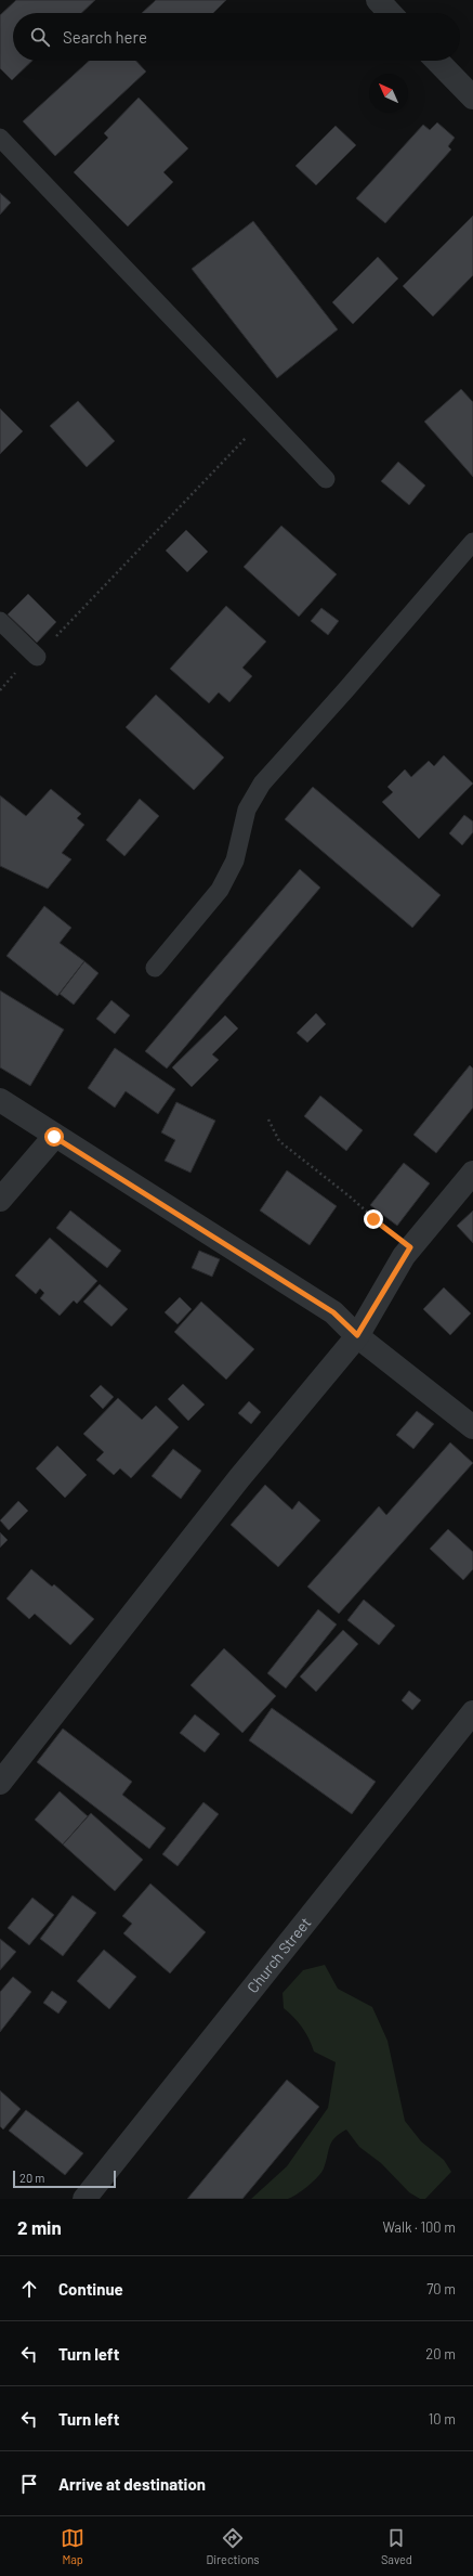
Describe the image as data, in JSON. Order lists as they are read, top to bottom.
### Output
{
  "streets": {
    "street": ["Church Street"]
  },
  "scale_bar": "20 m",
  "north": "top left",
  "page": {
    "search": "Search here",
    "scale": "20 m",
    "heading": ["2 min", "Walk · 100 m"],
    "list": [
      ["Continue", "70 m"],
      ["Turn left", "20 m"],
      ["Turn left", "10 m"],
      "Arrive at destination"
    ],
    "nav": ["Map", "Directions", "Saved"]
  }
}
